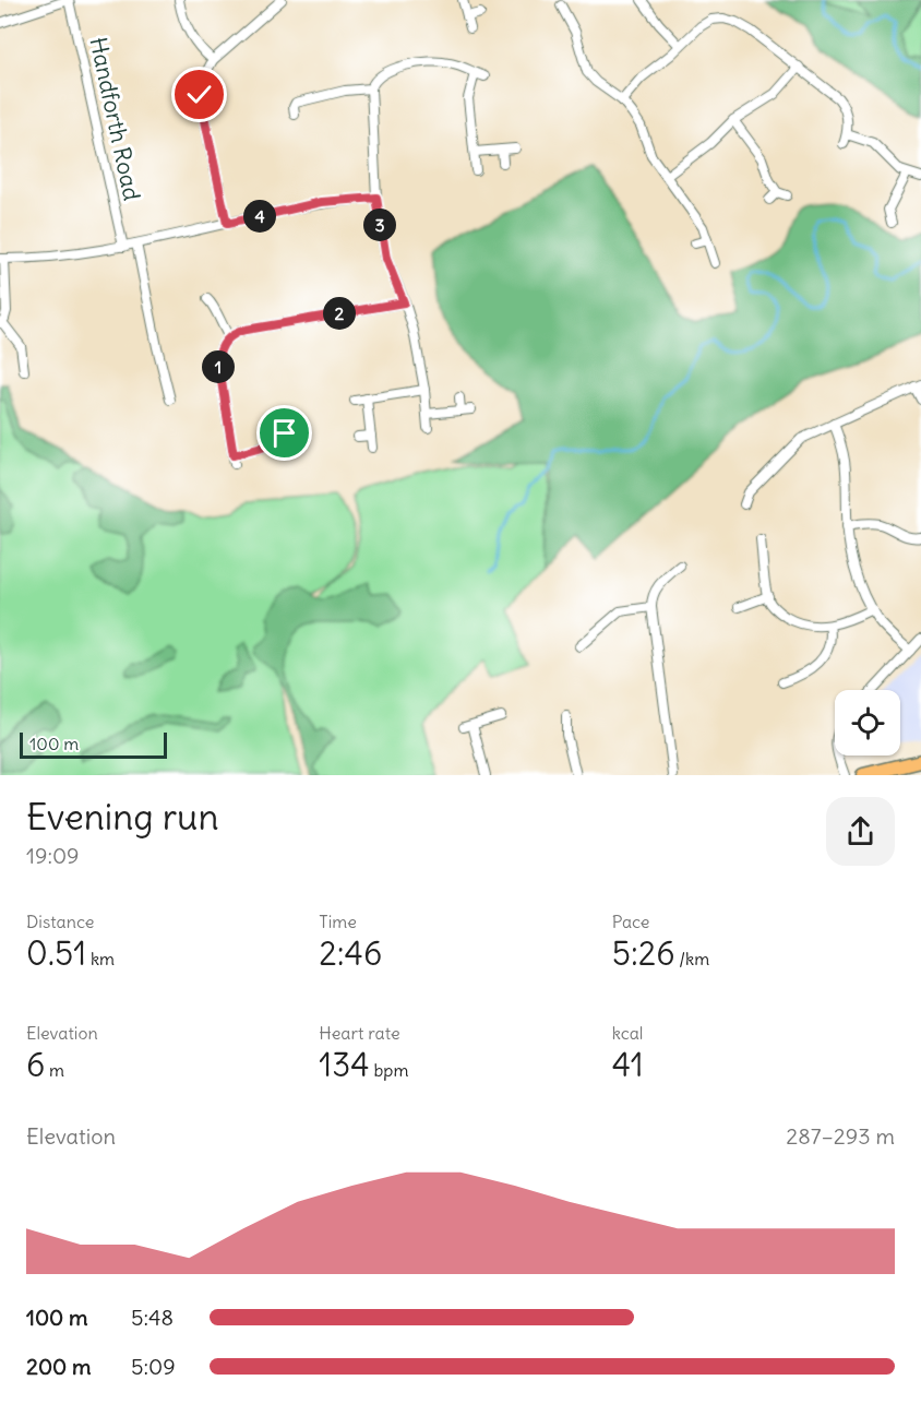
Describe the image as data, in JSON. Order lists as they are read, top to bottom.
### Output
{
  "streets": {
    "street": ["Handforth Road"]
  },
  "scale_bar": "100 m",
  "page": {
    "pins": [
      "4",
      "3",
      "2",
      "1"
    ],
    "scale": "100 m",
    "heading": ["Evening run", "19:09"],
    "stats": [
      ["Distance", "0.51 km"],
      ["Time", "2:46"],
      ["Pace", "5:26 /km"],
      ["Elevation", "6 m"],
      ["Heart rate", "134 bpm"],
      ["kcal", "41"]
    ],
    "chart": ["Elevation", "287–293 m"],
    "list": [
      {
        "name": "100 m",
        "note": "5:48"
      },
      {
        "name": "200 m",
        "note": "5:09"
      }
    ]
  }
}
